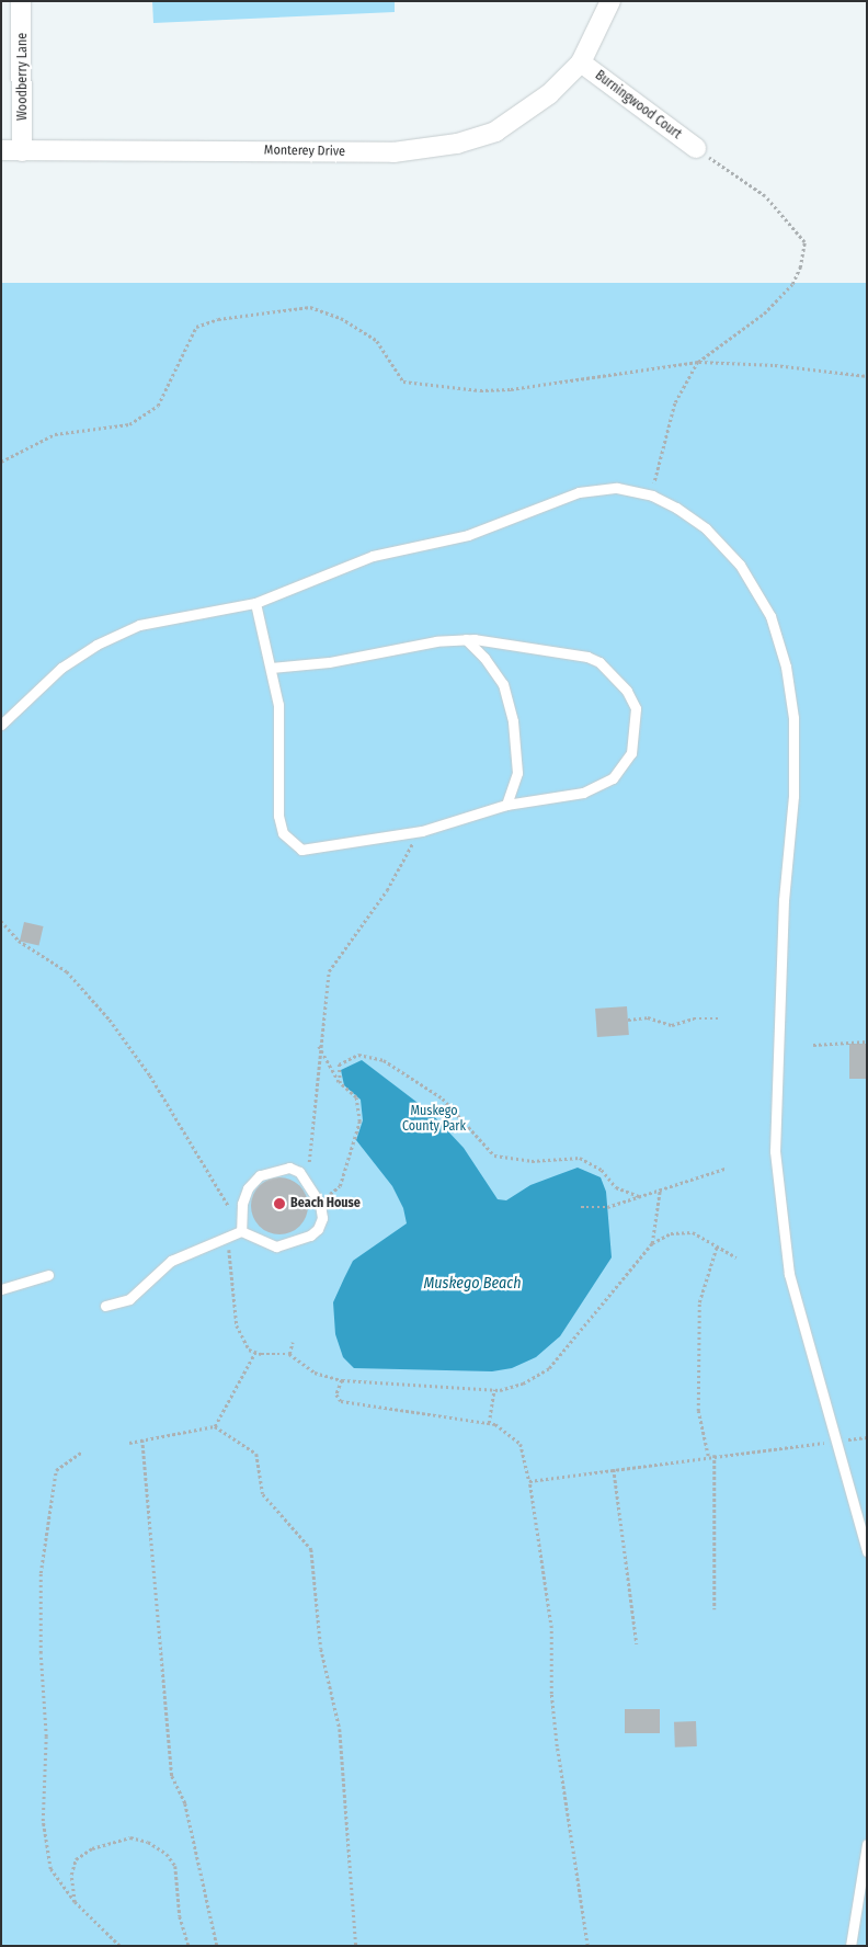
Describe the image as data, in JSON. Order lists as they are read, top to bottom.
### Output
{
  "streets": {
    "street": ["Woodberry Lane", "Burningwood Court", "Monterey Drive"]
  },
  "crossings": [
    ["Woodberry Lane", "Monterey Drive"],
    ["Burningwood Court", "Monterey Drive"]
  ],
  "water": ["Muskego Beach"],
  "parks": ["Muskego County Park"],
  "places": ["Beach House"]
}
